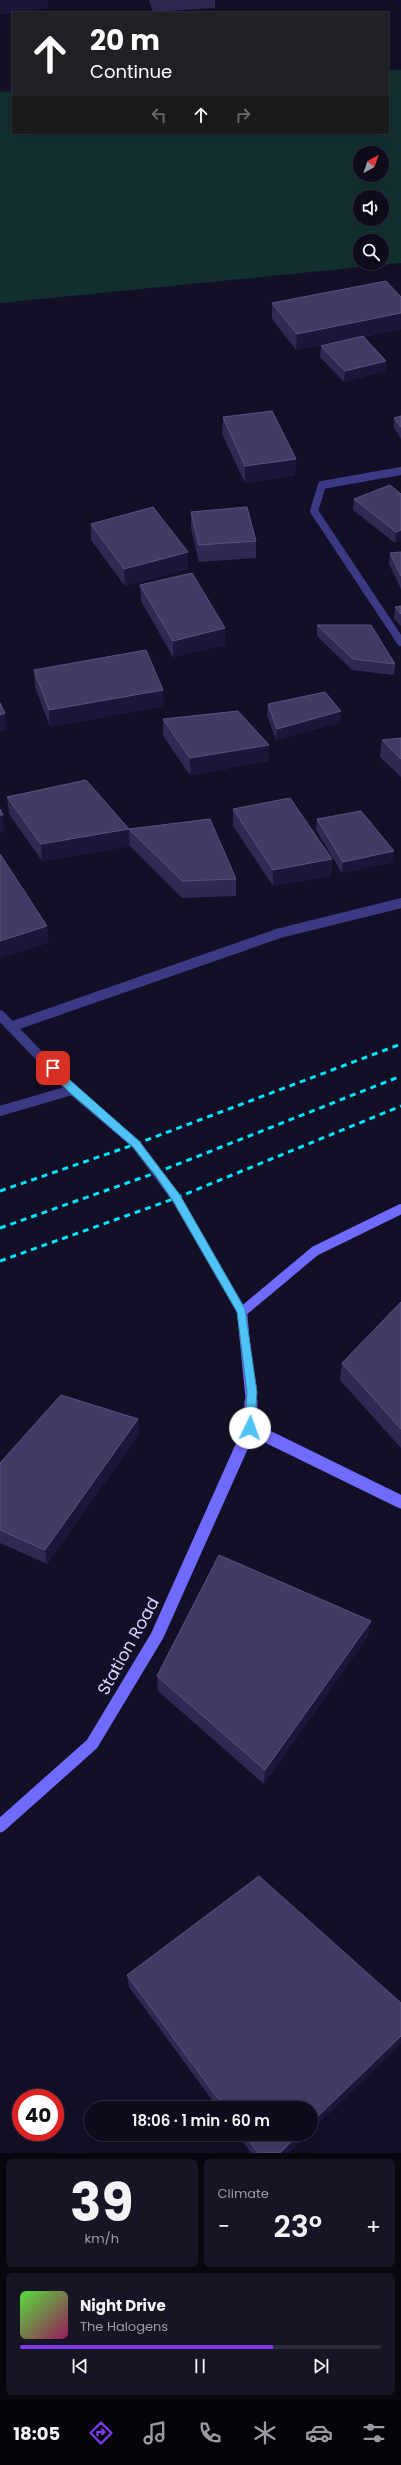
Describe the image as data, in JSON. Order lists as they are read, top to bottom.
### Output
{
  "streets": {
    "street": ["Station Road"]
  },
  "north": "top right",
  "page": {
    "turn": ["20 m", "Continue"],
    "limit": "40",
    "trip": "18:06 · 1 min · 60 m",
    "tile": [
      ["39", "km/h"],
      "Climate"
    ],
    "heat": ["−", "23°", "+"],
    "song": ["Night Drive", "The Halogens"],
    "tabs": "18:05"
  }
}
